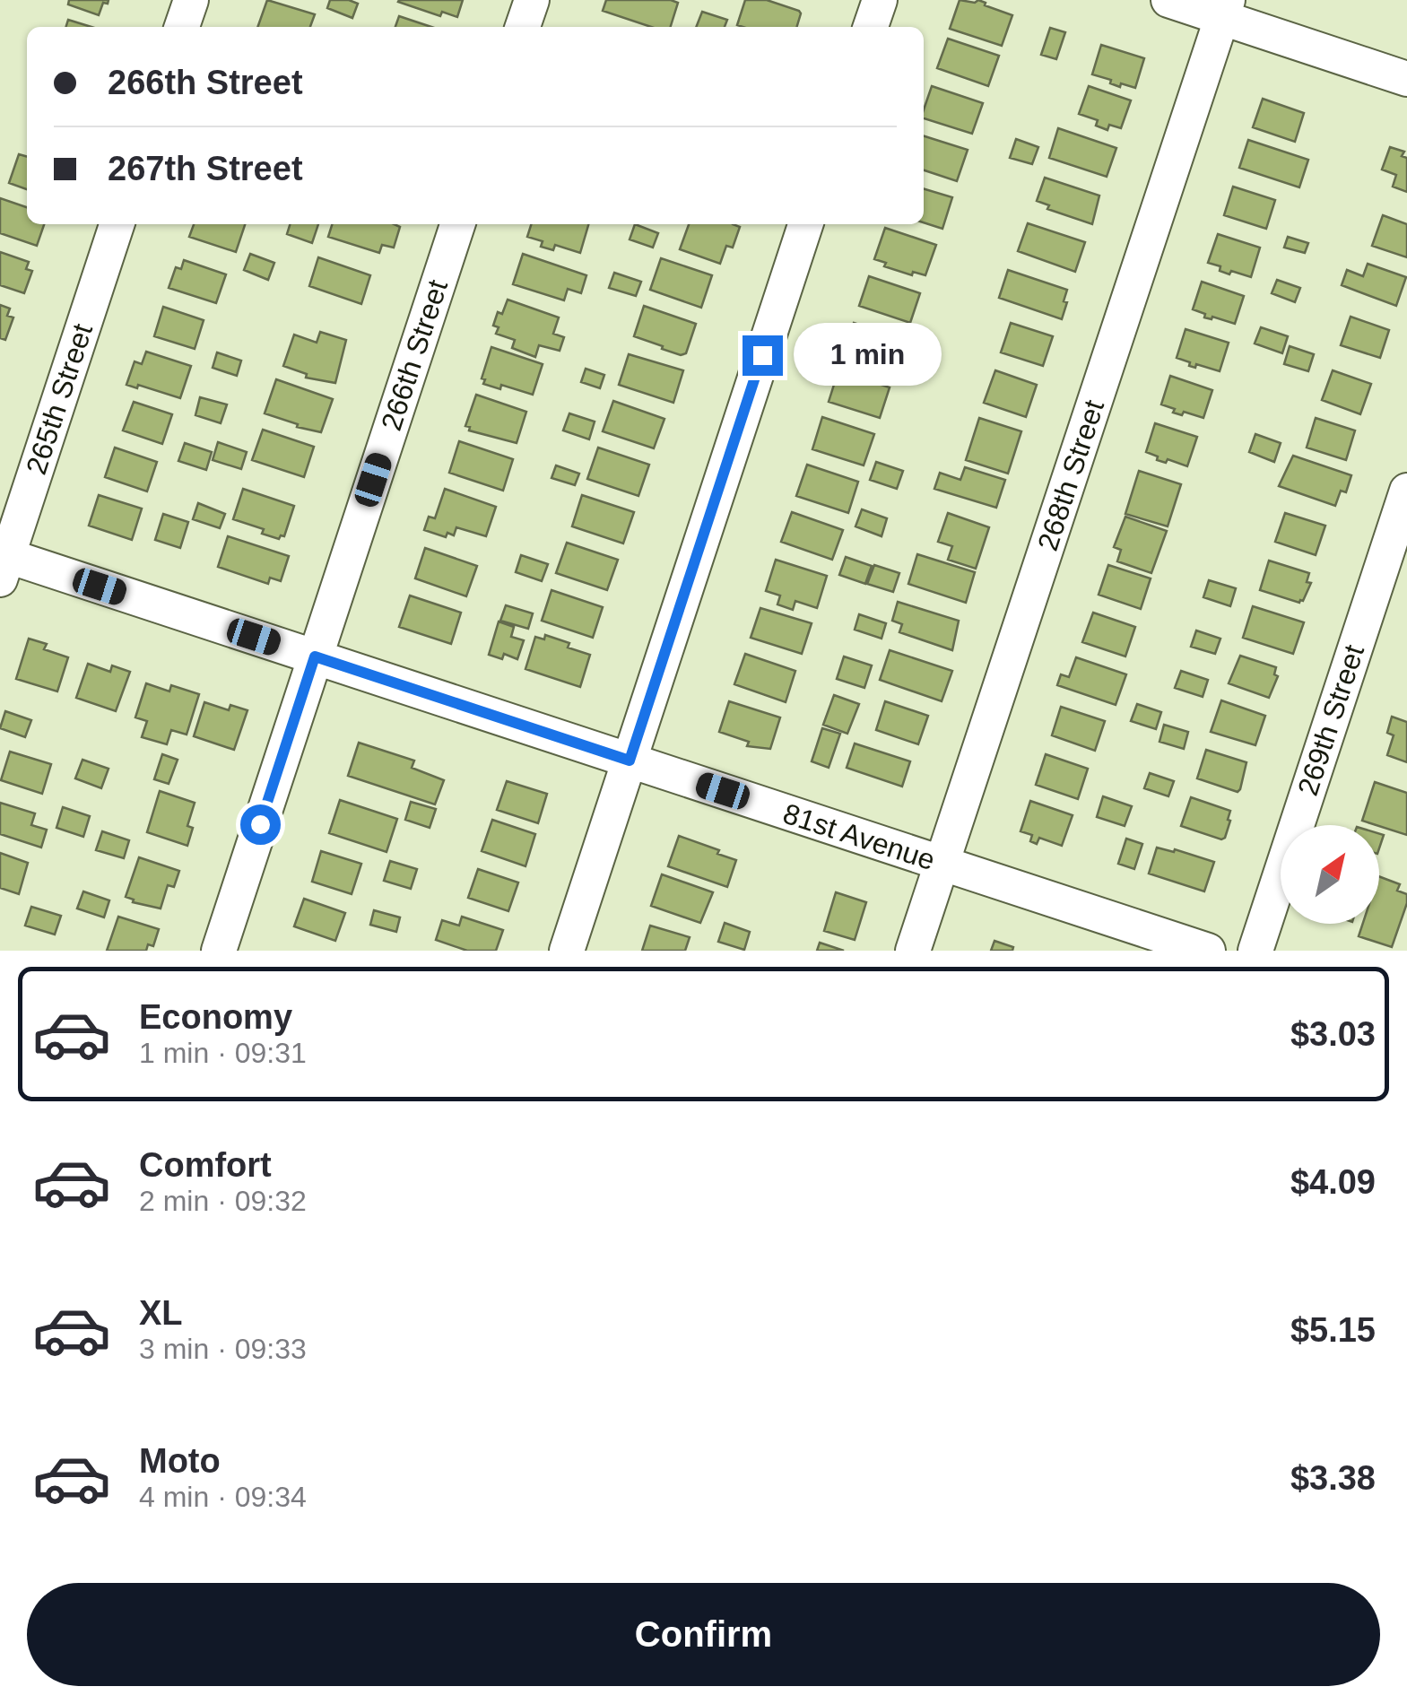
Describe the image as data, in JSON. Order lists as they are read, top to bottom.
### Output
{
  "streets": {
    "street": [
      "266th Street",
      "265th Street",
      "268th Street",
      "269th Street",
      "81st Avenue"
    ]
  },
  "crossings": [
    ["266th Street", "81st Avenue"],
    ["265th Street", "81st Avenue"],
    ["268th Street", "81st Avenue"]
  ],
  "north": "top right",
  "page": {
    "banner": ["266th Street", "267th Street"],
    "bubble": "1 min",
    "list": [
      {
        "name": "Economy",
        "note": "1 min · 09:31",
        "value": "$3.03"
      },
      {
        "name": "Comfort",
        "note": "2 min · 09:32",
        "value": "$4.09"
      },
      {
        "name": "XL",
        "note": "3 min · 09:33",
        "value": "$5.15"
      },
      {
        "name": "Moto",
        "note": "4 min · 09:34",
        "value": "$3.38"
      }
    ],
    "buttons": "Confirm"
  }
}
